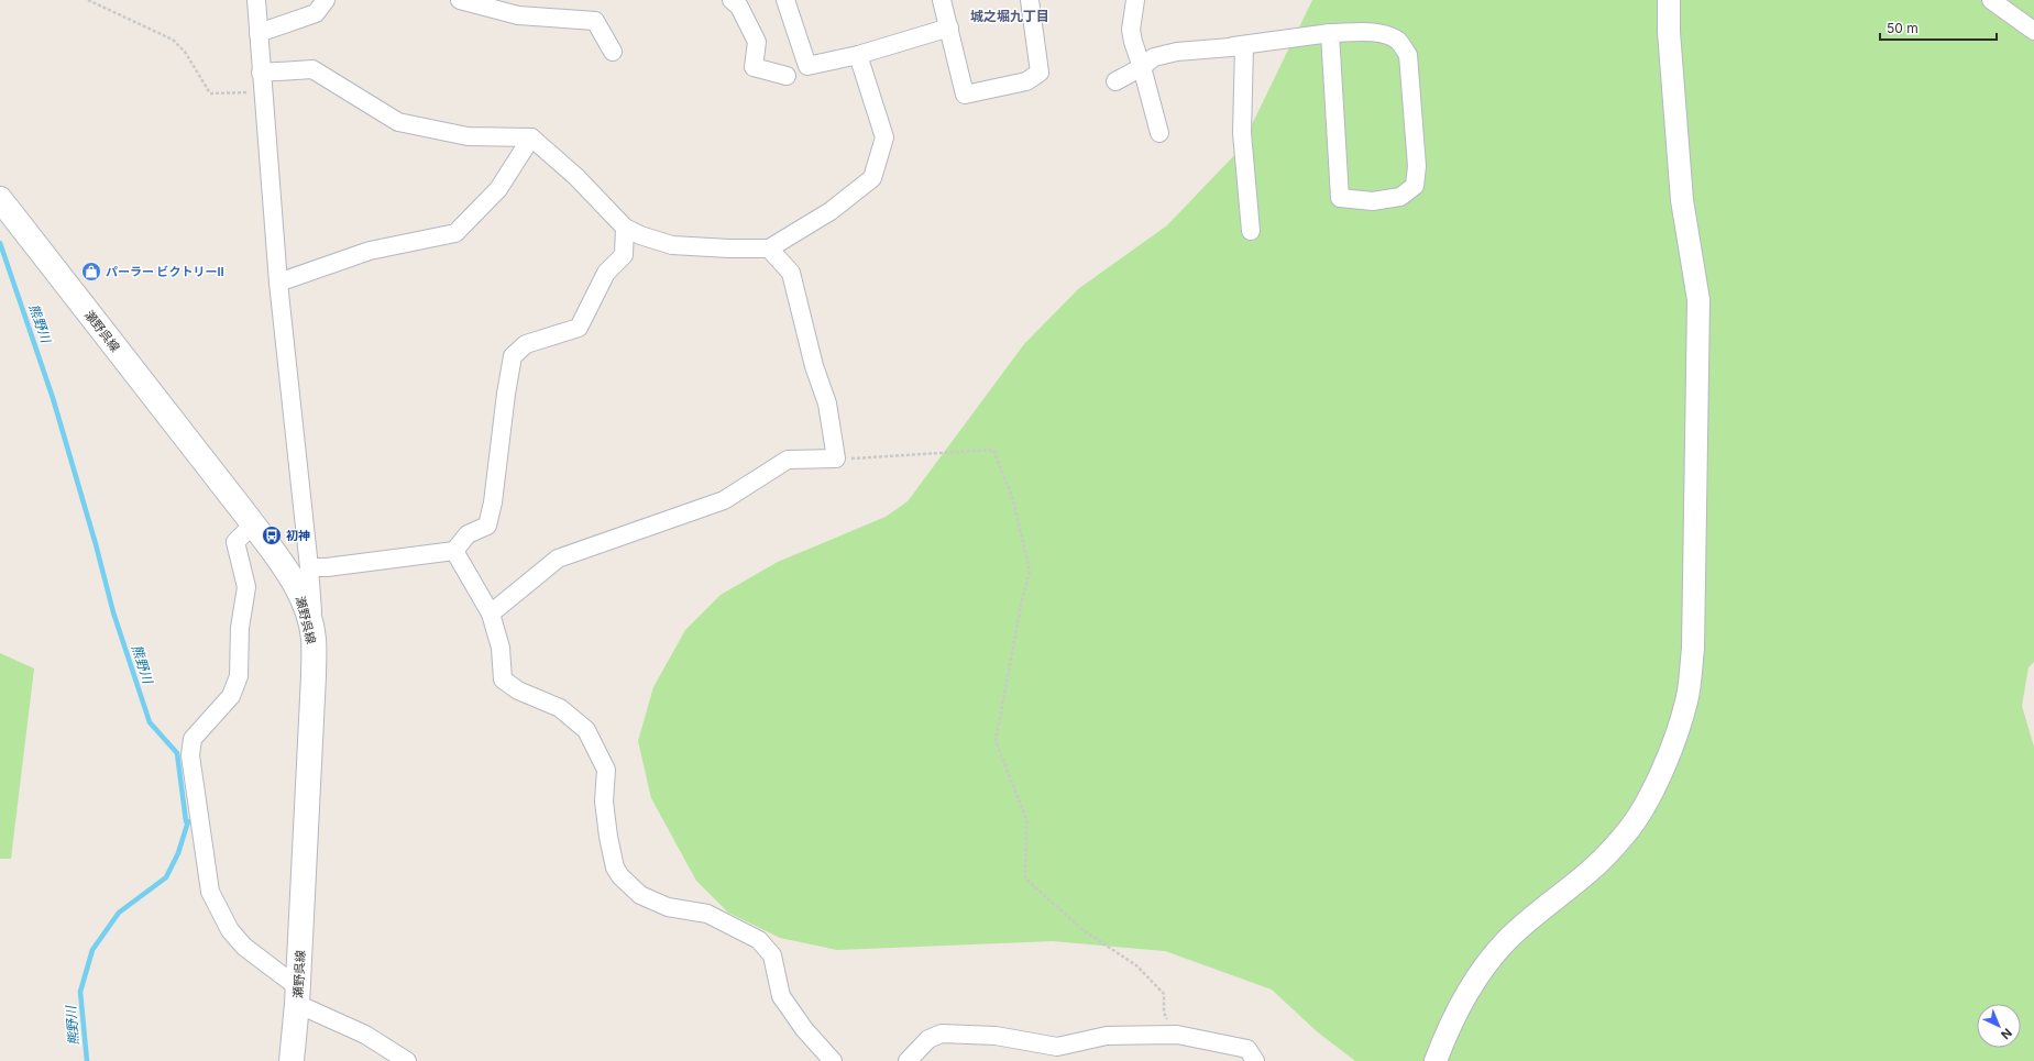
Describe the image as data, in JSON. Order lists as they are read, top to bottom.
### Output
{
  "streets": {
    "main road": ["瀬野呉線"]
  },
  "districts": ["城之堀九丁目"],
  "water": ["熊野川"],
  "places": {
    "shop": ["パーラー ビクトリーⅡ"],
    "bus stop": ["初神"]
  },
  "scale_bar": "50 m",
  "north": "bottom right"
}
